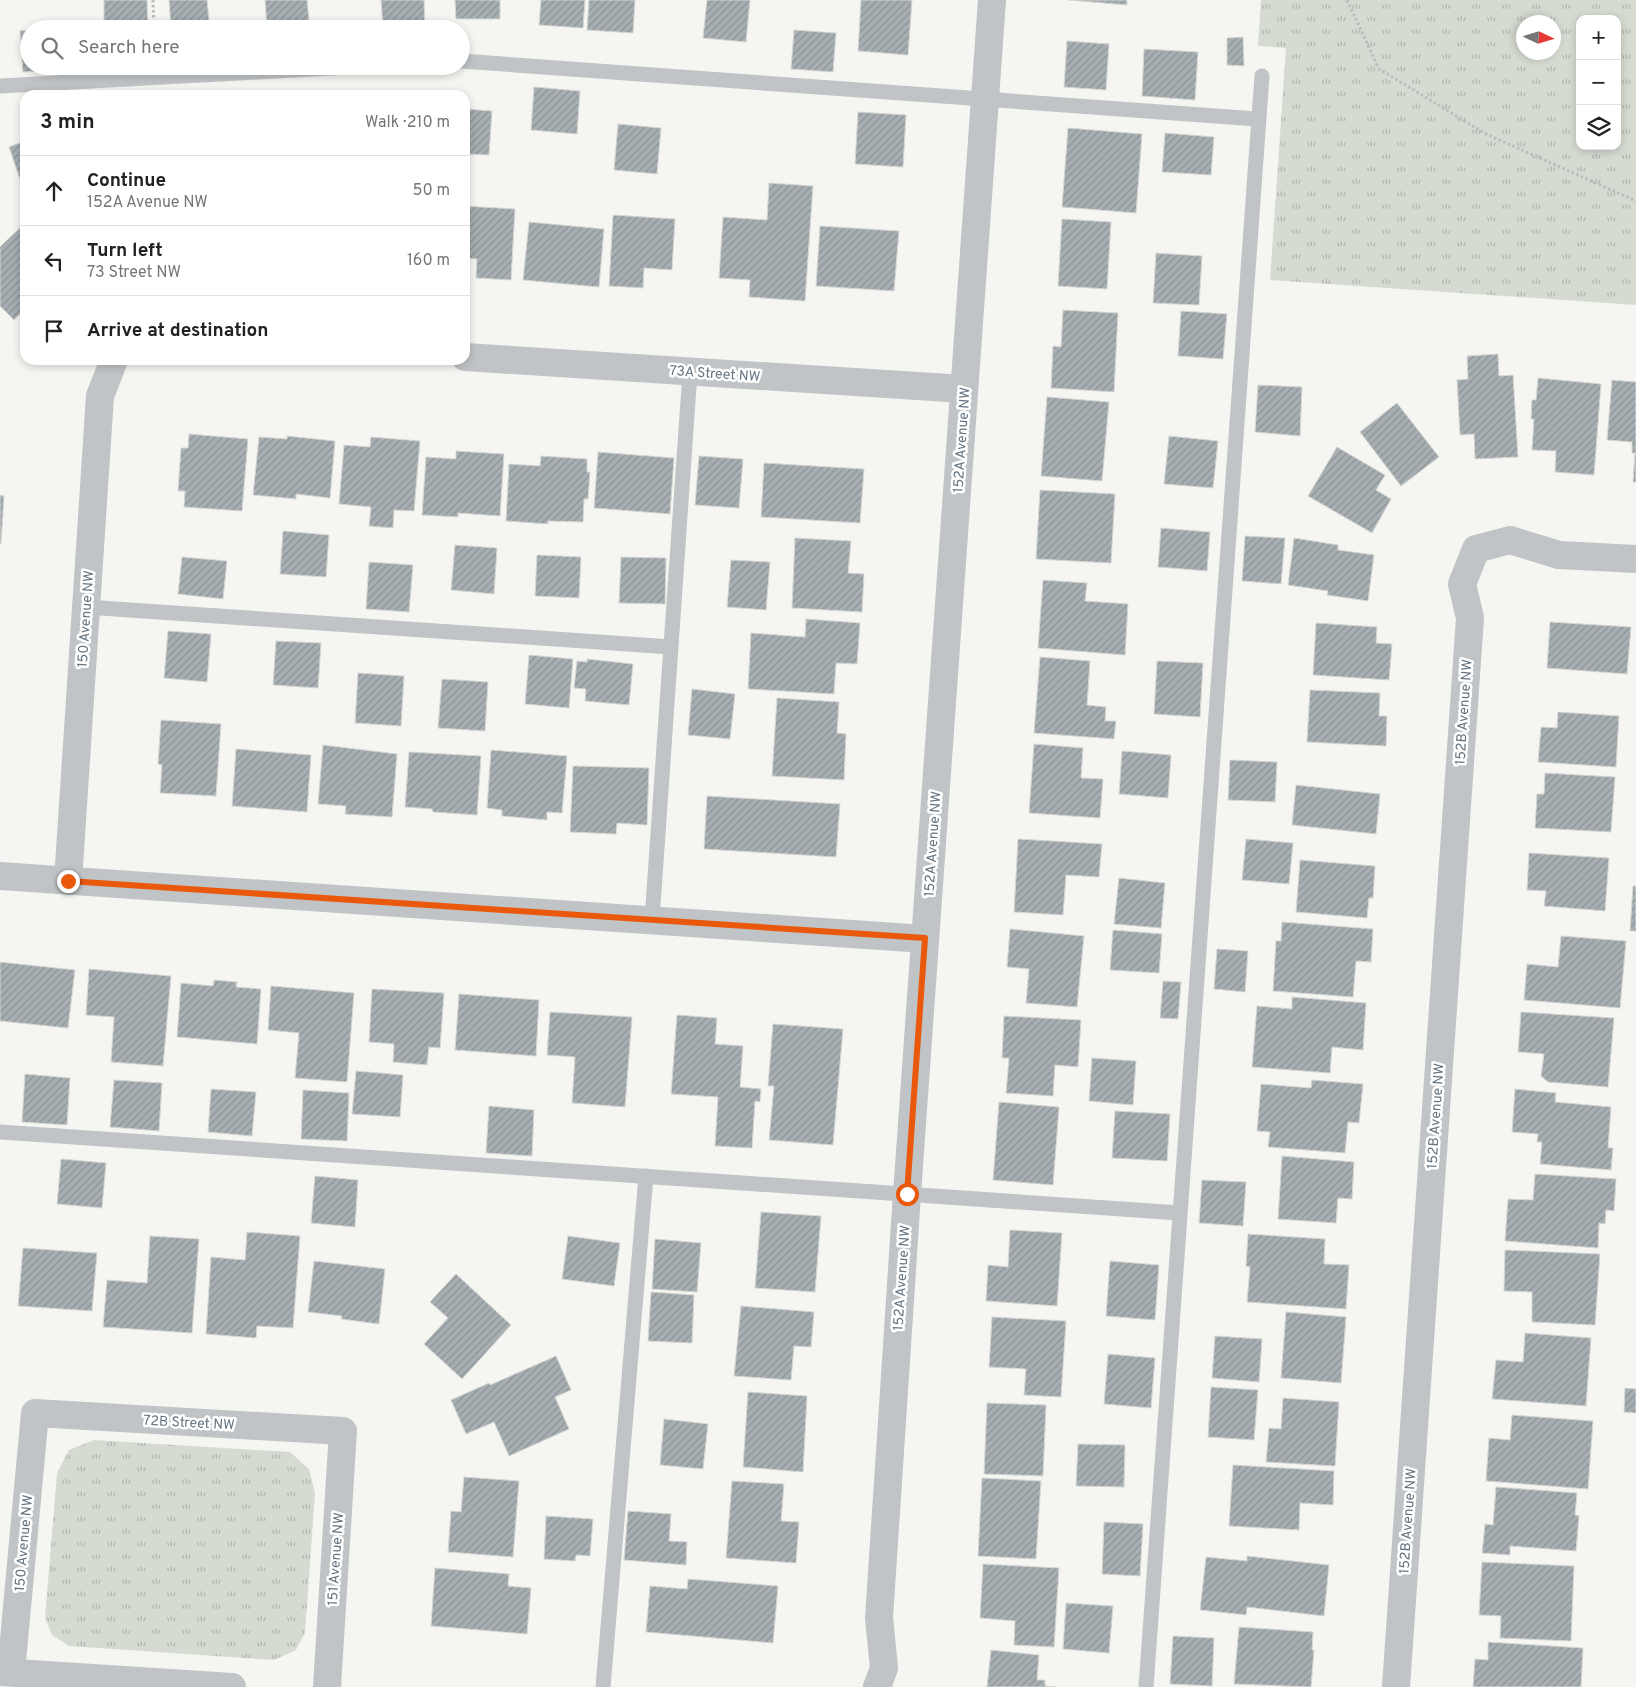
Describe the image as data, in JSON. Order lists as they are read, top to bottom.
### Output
{
  "streets": {
    "street": [
      "73A Street NW",
      "152A Avenue NW",
      "150 Avenue NW",
      "152B Avenue NW",
      "72B Street NW",
      "151 Avenue NW"
    ]
  },
  "crossings": [
    ["73A Street NW", "152A Avenue NW"],
    ["150 Avenue NW", "72B Street NW"],
    ["72B Street NW", "151 Avenue NW"]
  ],
  "north": "right",
  "page": {
    "map_buttons": ["+", "−"],
    "search": "Search here",
    "heading": ["3 min", "Walk · 210 m"],
    "list": [
      ["Continue", "152A Avenue NW", "50 m"],
      ["Turn left", "73 Street NW", "160 m"],
      "Arrive at destination"
    ]
  }
}
